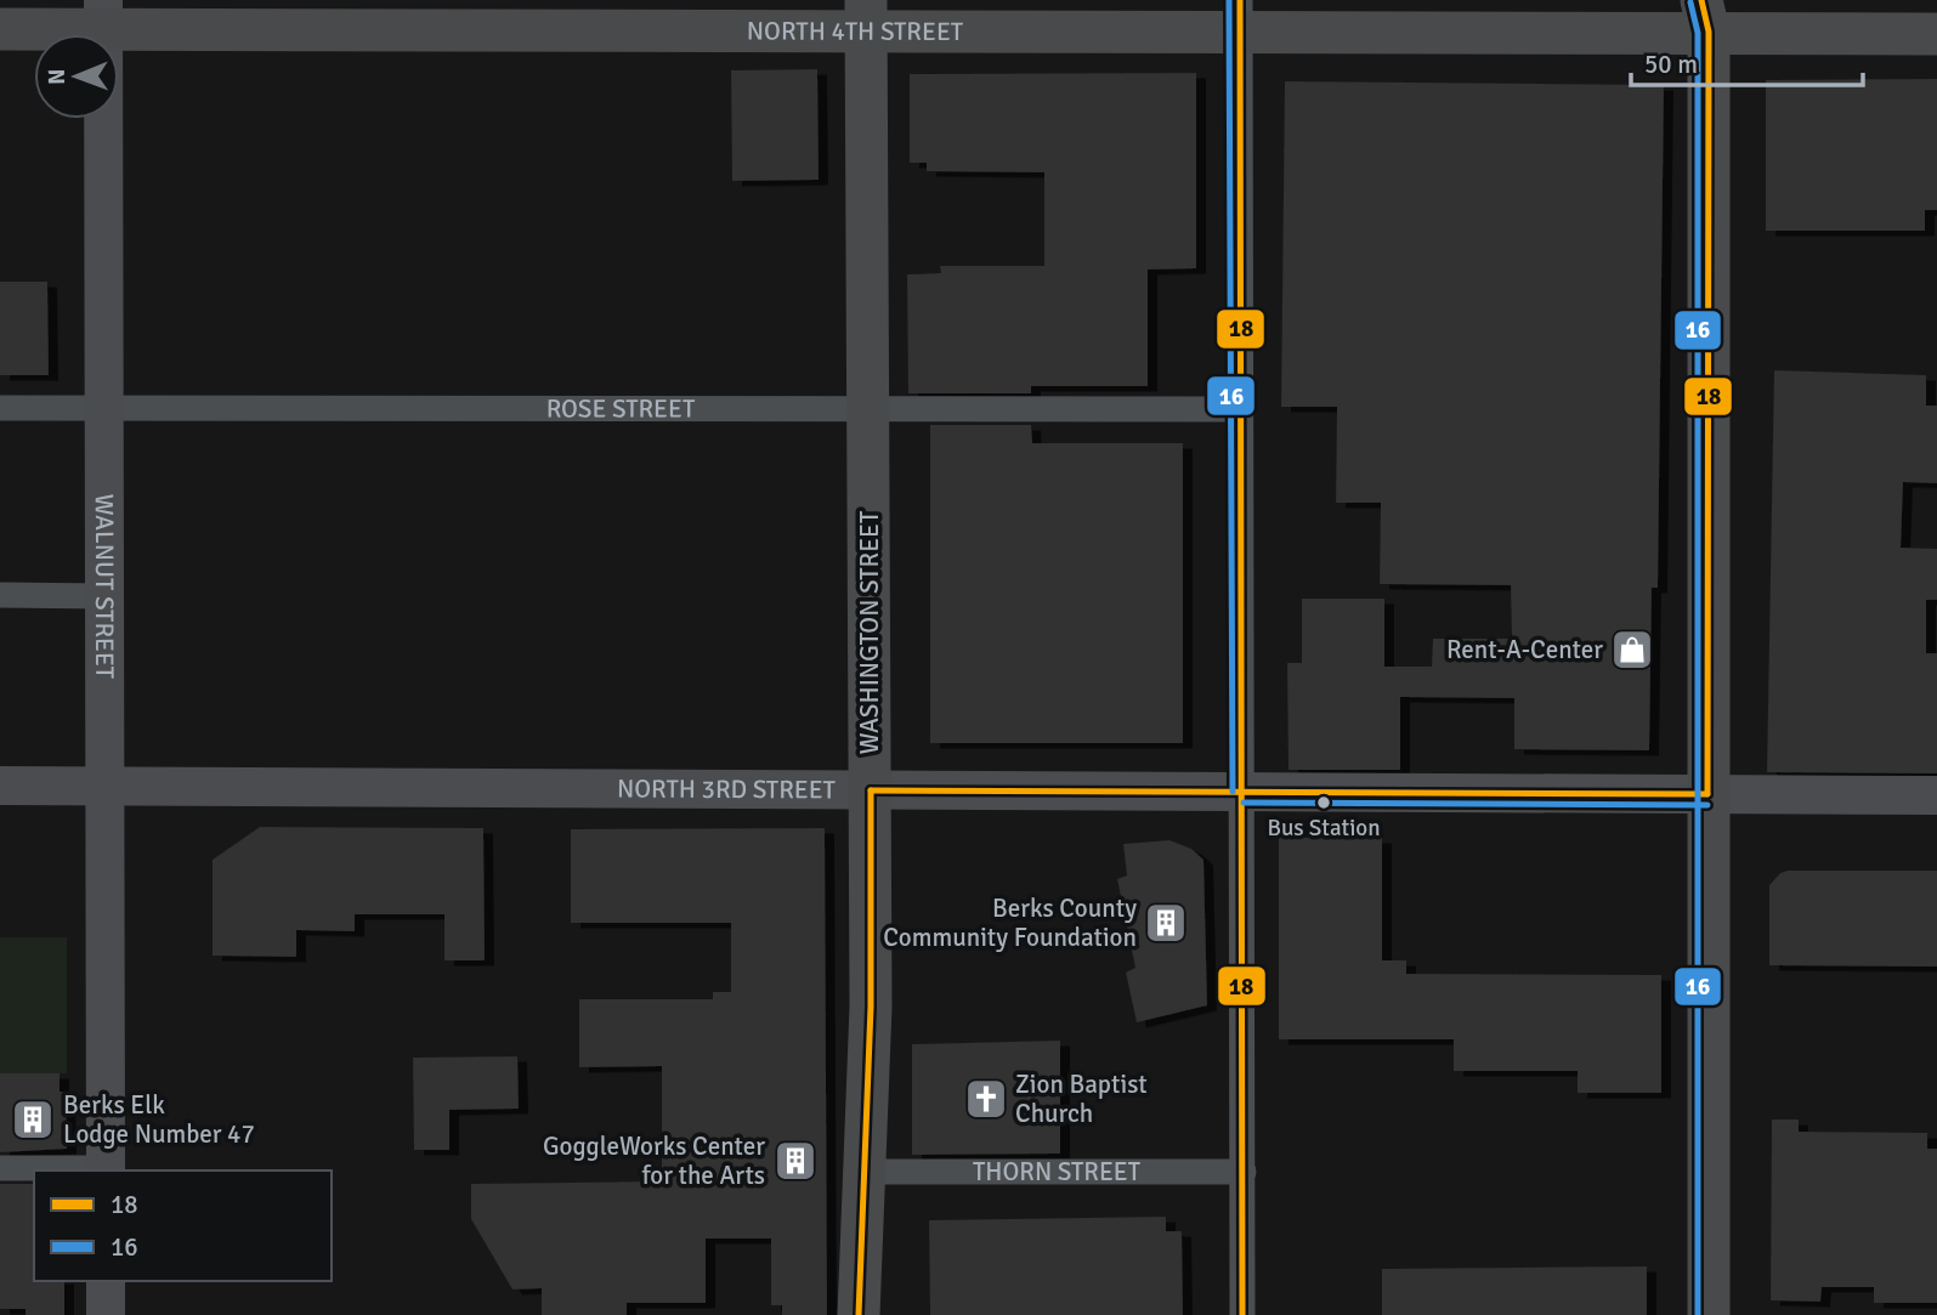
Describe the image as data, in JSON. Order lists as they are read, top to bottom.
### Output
{
  "streets": {
    "main road": ["NORTH 4TH STREET", "WASHINGTON STREET"],
    "street": [
      "ROSE STREET",
      "WALNUT STREET",
      "NORTH 3RD STREET",
      "THORN STREET"
    ]
  },
  "crossings": [
    ["NORTH 4TH STREET", "WALNUT STREET"],
    ["NORTH 4TH STREET", "WASHINGTON STREET"],
    ["ROSE STREET", "WALNUT STREET"],
    ["ROSE STREET", "WASHINGTON STREET"],
    ["WALNUT STREET", "NORTH 3RD STREET"],
    ["WASHINGTON STREET", "NORTH 3RD STREET"],
    ["WASHINGTON STREET", "THORN STREET"]
  ],
  "places": {
    "shop": ["Rent-A-Center"],
    "other": ["Bus Station"],
    "building": ["Berks County Community Foundation", "Berks Elk Lodge Number 47", "GoggleWorks Center for the Arts"],
    "church": ["Zion Baptist Church"]
  },
  "lines": ["transit line 18", "transit line 16"],
  "legend": ["18", "16"],
  "scale_bar": "50 m",
  "north": "left"
}
